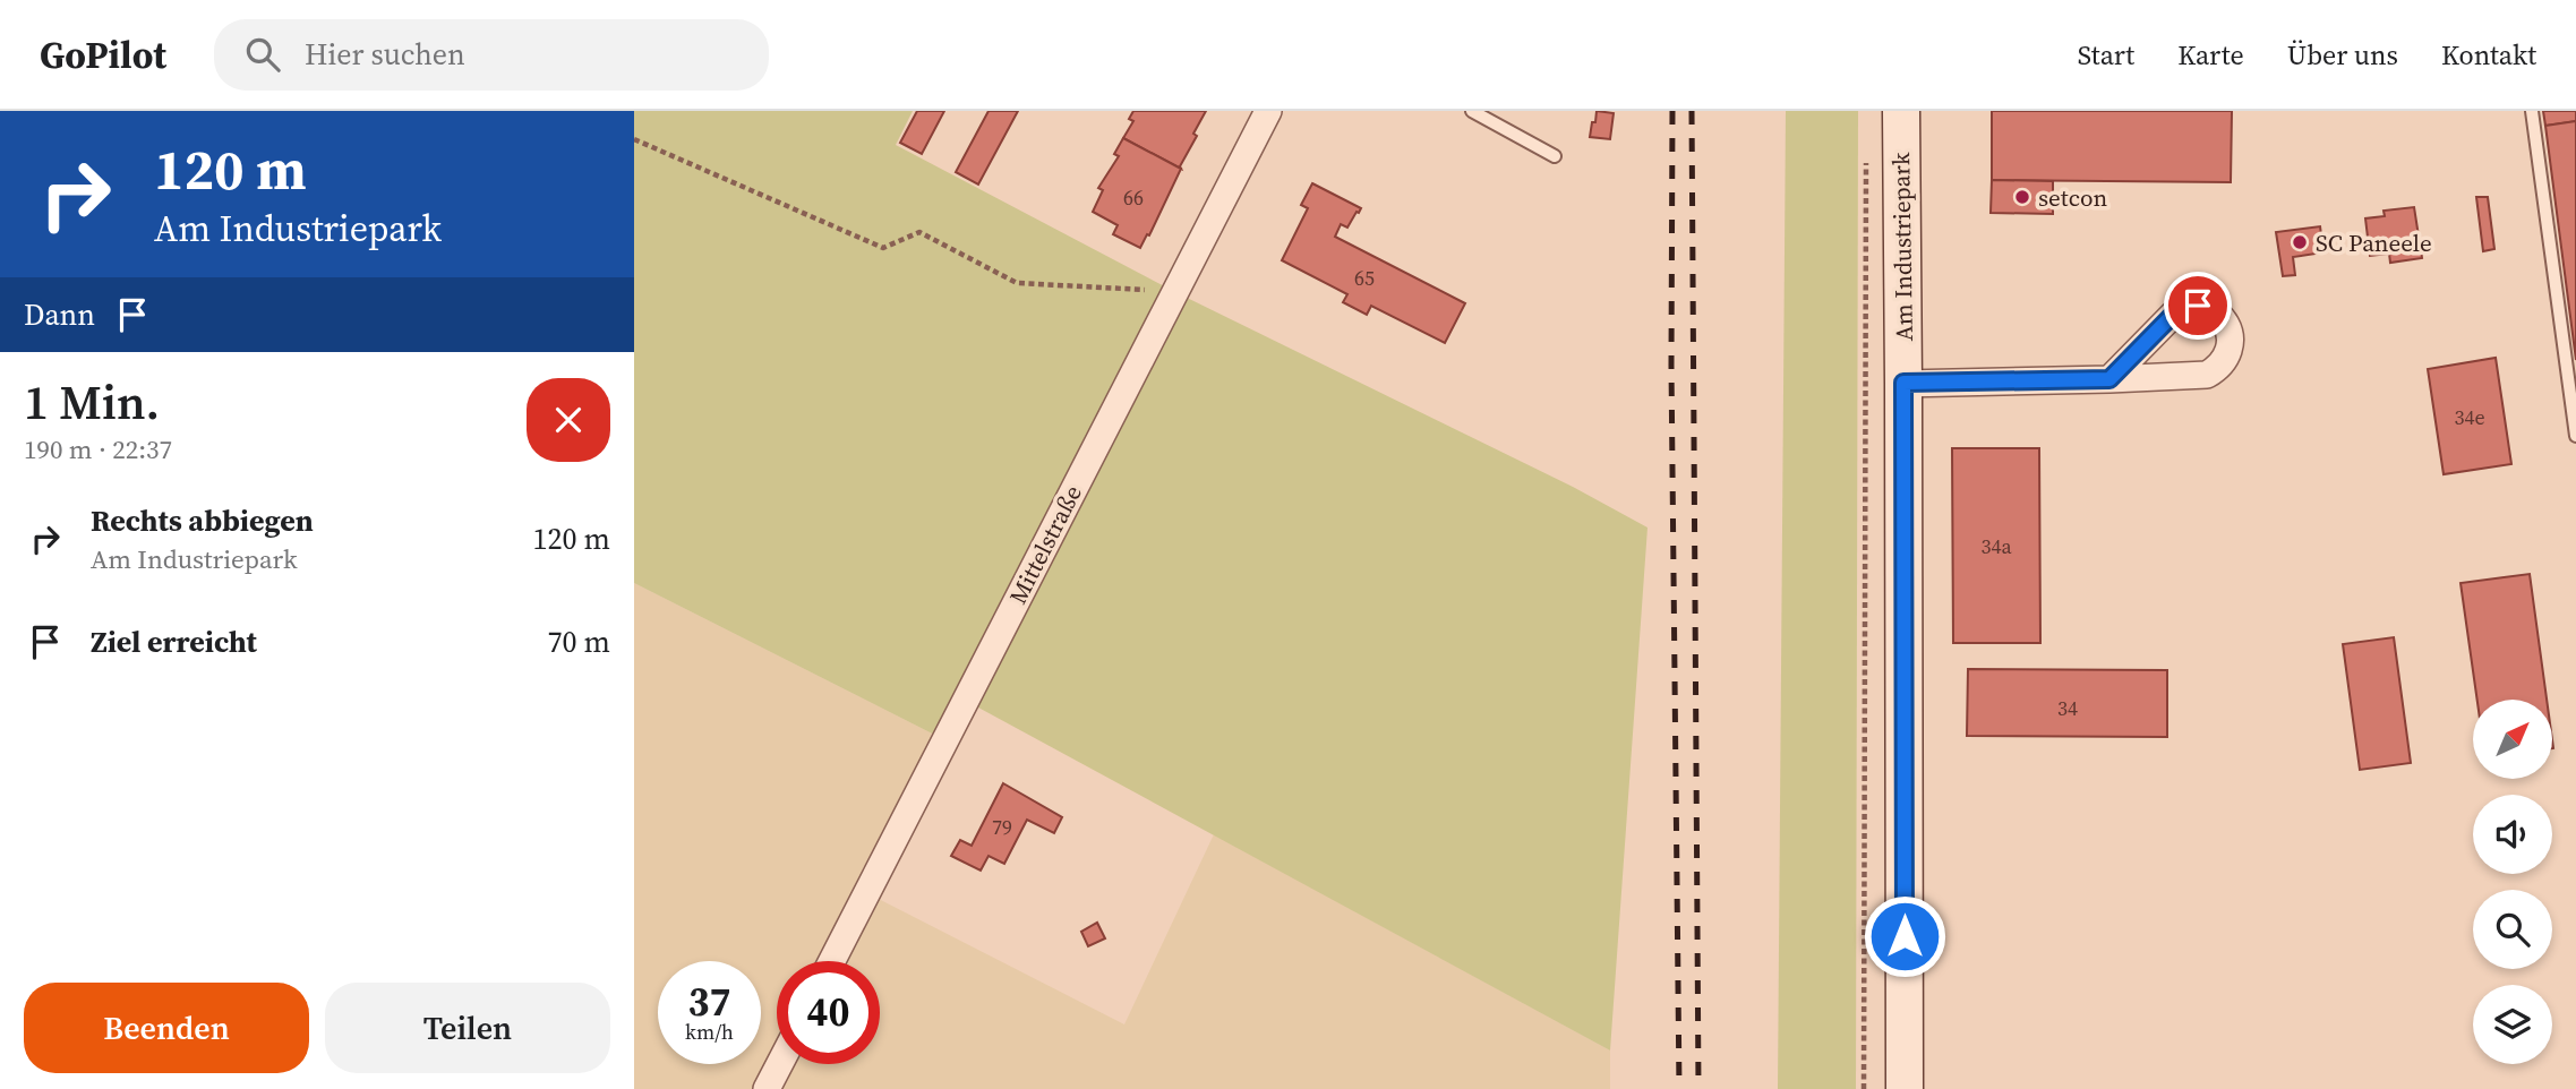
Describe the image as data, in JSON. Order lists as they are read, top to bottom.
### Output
{
  "streets": {
    "street": ["Am Industriepark", "Mittelstraße"]
  },
  "places": ["setcon", "SC Paneele"],
  "house_numbers": [
    "66",
    "65",
    "34e",
    "34a",
    "34",
    "79"
  ],
  "north": "top right",
  "page": {
    "header": "GoPilot",
    "search": "Hier suchen",
    "nav": [
      "Start",
      "Karte",
      "Über uns",
      "Kontakt"
    ],
    "turn": ["120 m", "Am Industriepark"],
    "then": "Dann",
    "heading": ["1 Min.", "190 m · 22:37"],
    "list": [
      {
        "name": "Rechts abbiegen",
        "note": "Am Industriepark",
        "value": "120 m"
      },
      {
        "name": "Ziel erreicht",
        "value": "70 m"
      }
    ],
    "speed": "37 km/h",
    "limit": "40",
    "buttons": ["Beenden", "Teilen"]
  }
}
